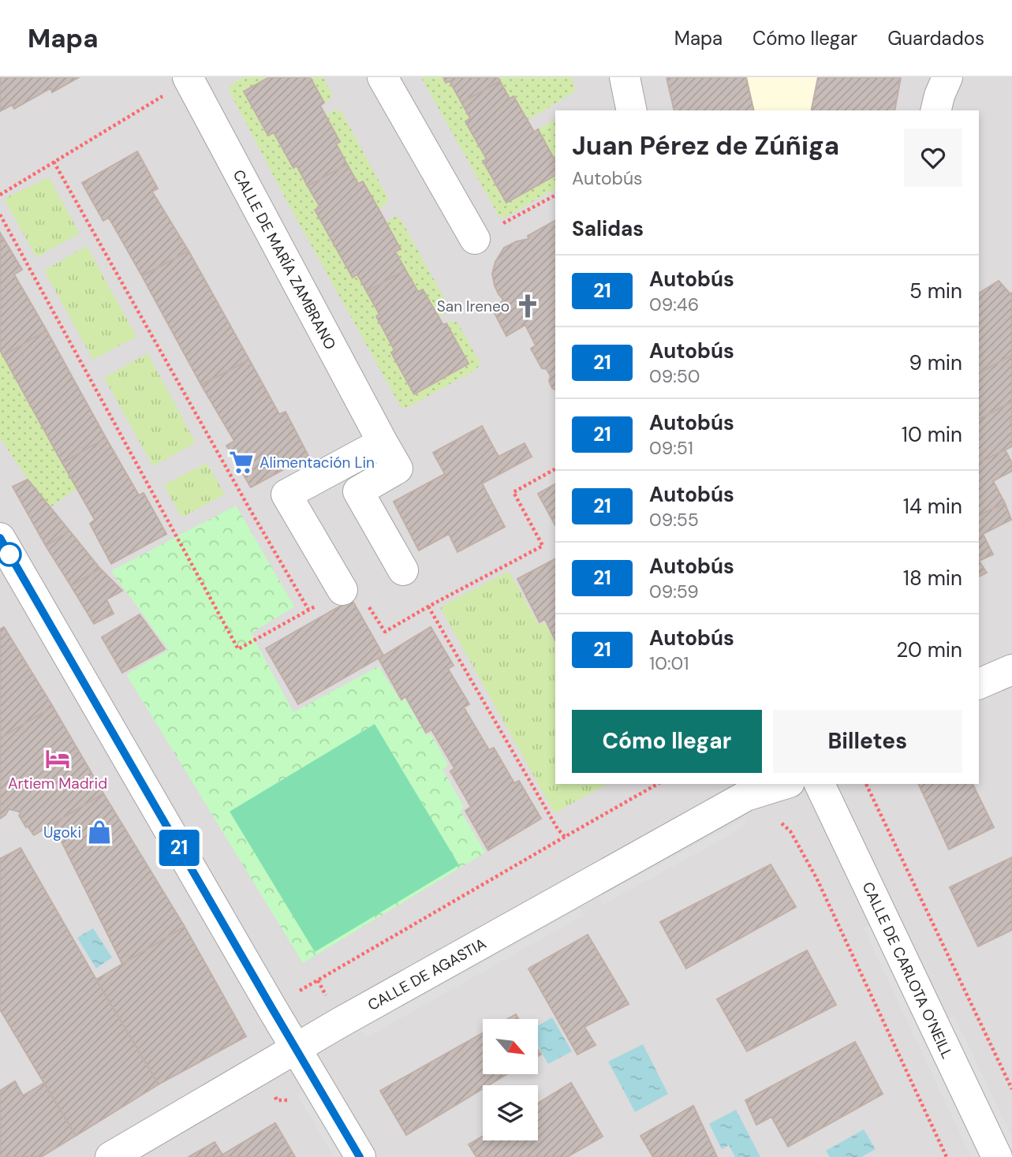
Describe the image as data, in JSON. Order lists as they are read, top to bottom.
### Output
{
  "streets": {
    "street": ["CALLE DE MARÍA ZAMBRANO", "CALLE DE CARLOTA O’NEILL", "CALLE DE AGASTIA"]
  },
  "places": {
    "church": ["San Ireneo"],
    "supermarket": ["Alimentación Lin"],
    "hotel": ["Artiem Madrid"],
    "shop": ["Ugoki"]
  },
  "lines": ["bus line 21"],
  "north": "bottom right",
  "page": {
    "header": "Mapa",
    "nav": ["Mapa", "Cómo llegar", "Guardados"],
    "on_map": "21",
    "heading": [
      ["Juan Pérez de Zúñiga", "Autobús"],
      "Salidas"
    ],
    "list": [
      {
        "mark": "21",
        "name": "Autobús",
        "note": "09:46",
        "value": "5 min"
      },
      {
        "mark": "21",
        "name": "Autobús",
        "note": "09:50",
        "value": "9 min"
      },
      {
        "mark": "21",
        "name": "Autobús",
        "note": "09:51",
        "value": "10 min"
      },
      {
        "mark": "21",
        "name": "Autobús",
        "note": "09:55",
        "value": "14 min"
      },
      {
        "mark": "21",
        "name": "Autobús",
        "note": "09:59",
        "value": "18 min"
      },
      {
        "mark": "21",
        "name": "Autobús",
        "note": "10:01",
        "value": "20 min"
      }
    ],
    "buttons": ["Cómo llegar", "Billetes"]
  }
}
